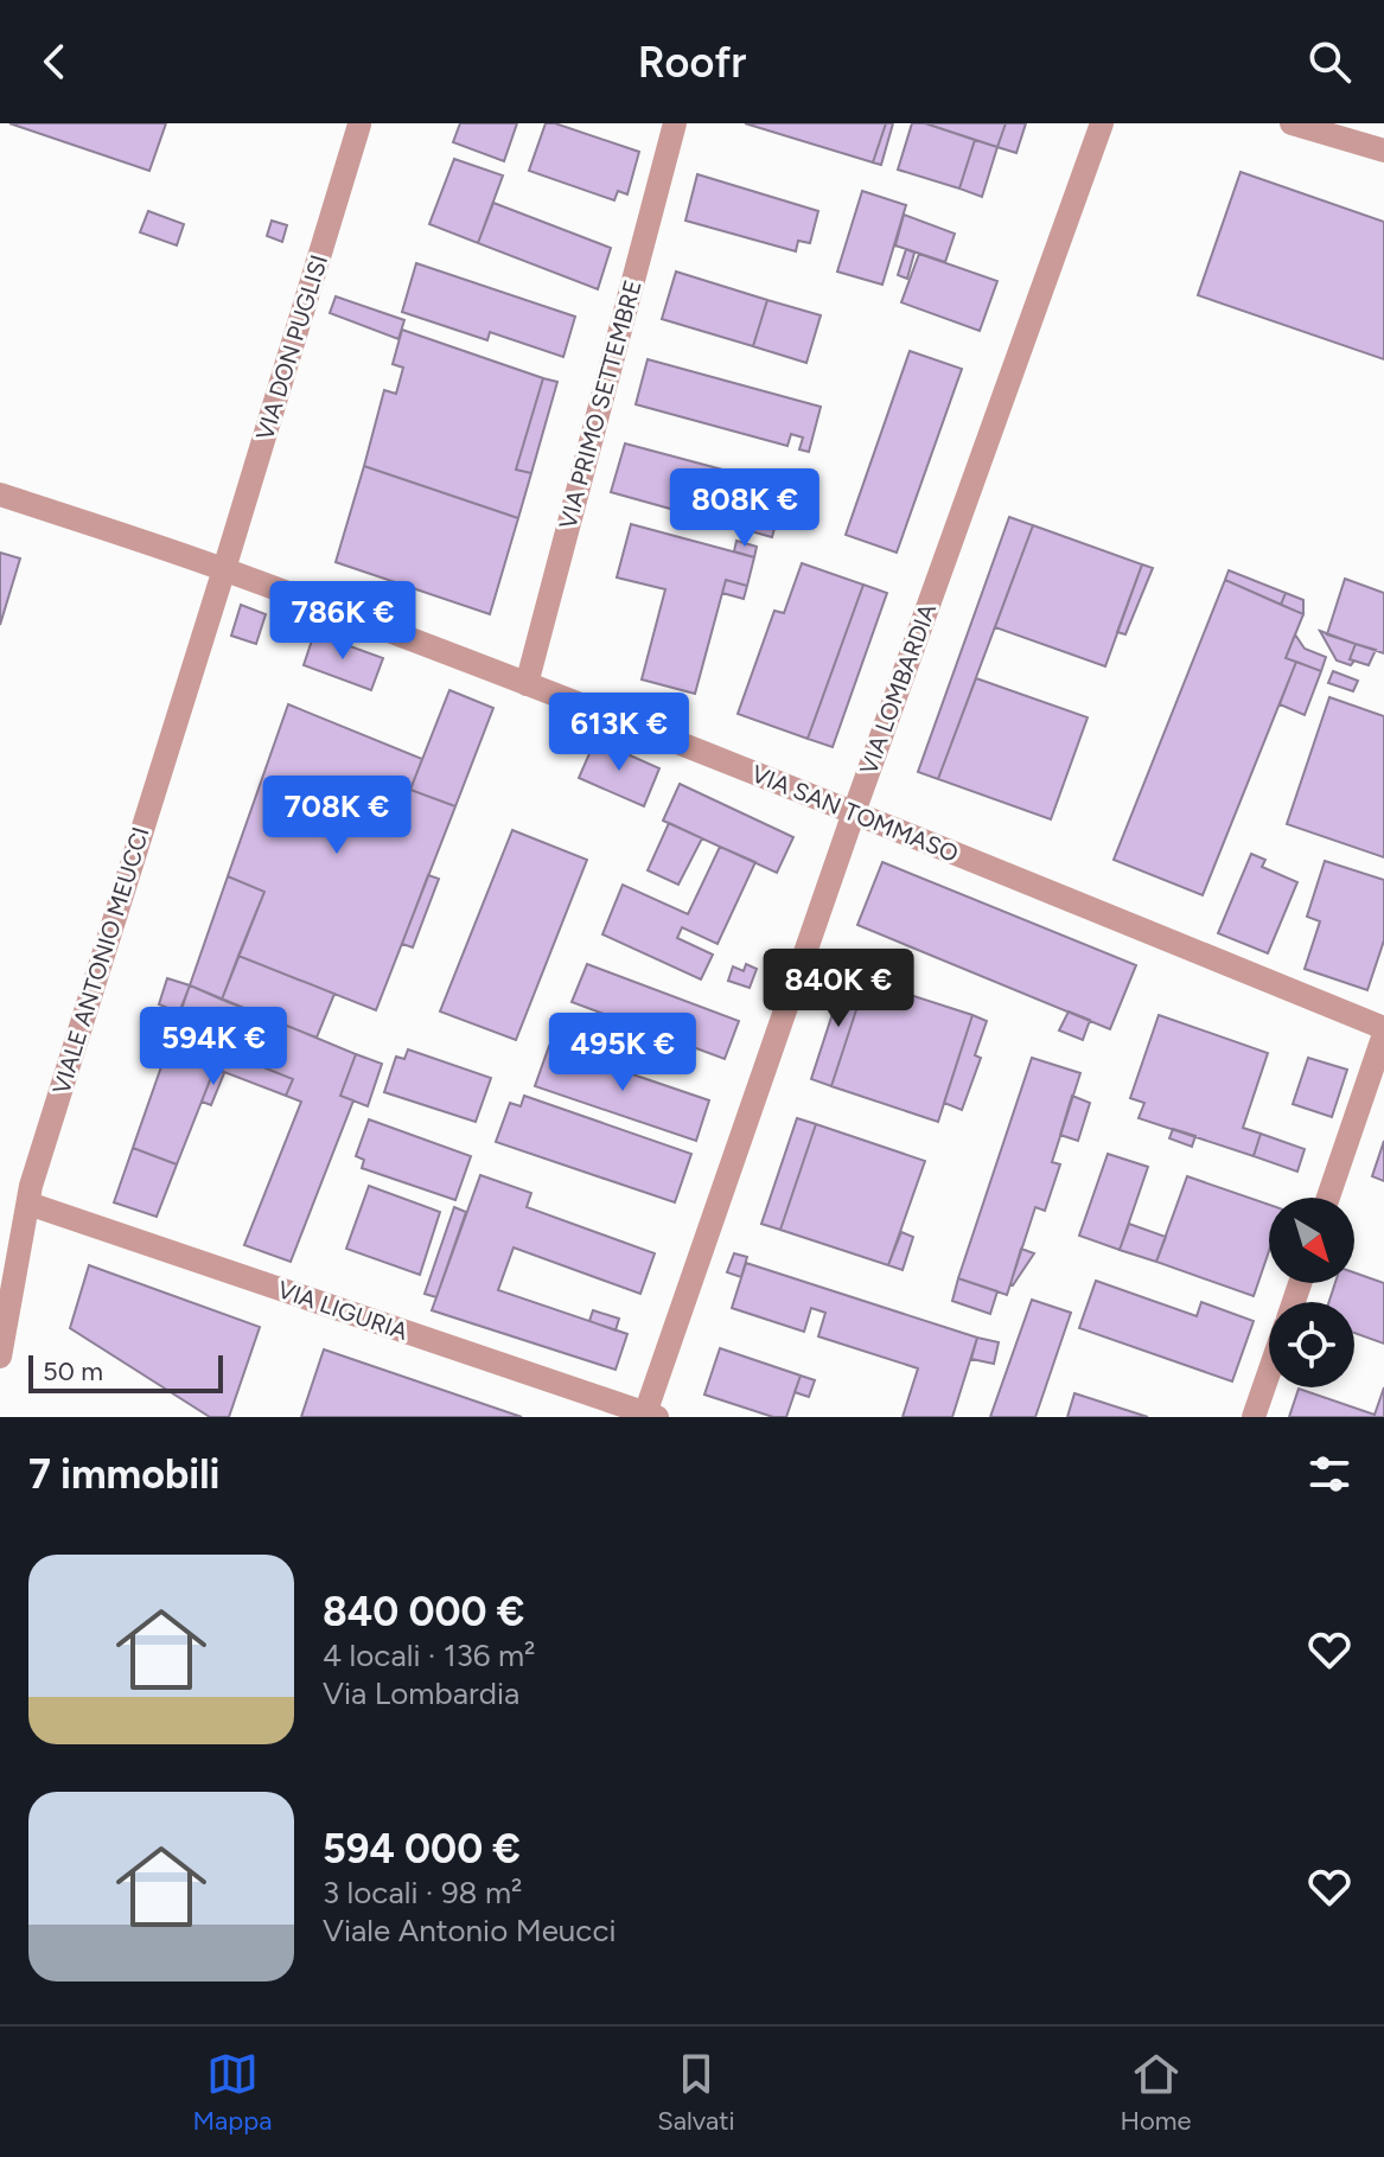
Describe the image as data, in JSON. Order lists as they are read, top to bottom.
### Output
{
  "streets": {
    "street": [
      "VIA DON PUGLISI",
      "VIA PRIMO SETTEMBRE",
      "VIA LOMBARDIA",
      "VIA SAN TOMMASO",
      "VIALE ANTONIO MEUCCI",
      "VIA LIGURIA"
    ]
  },
  "crossings": [
    ["VIA DON PUGLISI", "VIA SAN TOMMASO"],
    ["VIA DON PUGLISI", "VIALE ANTONIO MEUCCI"],
    ["VIA PRIMO SETTEMBRE", "VIA SAN TOMMASO"],
    ["VIA LOMBARDIA", "VIA SAN TOMMASO"],
    ["VIA LOMBARDIA", "VIA LIGURIA"],
    ["VIA SAN TOMMASO", "VIALE ANTONIO MEUCCI"],
    ["VIALE ANTONIO MEUCCI", "VIA LIGURIA"]
  ],
  "scale_bar": "50 m",
  "north": "bottom right",
  "page": {
    "header": "Roofr",
    "price": [
      "808K €",
      "786K €",
      "613K €",
      "708K €",
      "840K €",
      "594K €",
      "495K €"
    ],
    "scale": "50 m",
    "heading": "7 immobili",
    "list": [
      {
        "name": "840 000 €",
        "note": "4 locali · 136 m² · Via Lombardia"
      },
      {
        "name": "594 000 €",
        "note": "3 locali · 98 m² · Viale Antonio Meucci"
      }
    ],
    "tabs": ["Mappa", "Salvati", "Home"]
  }
}
